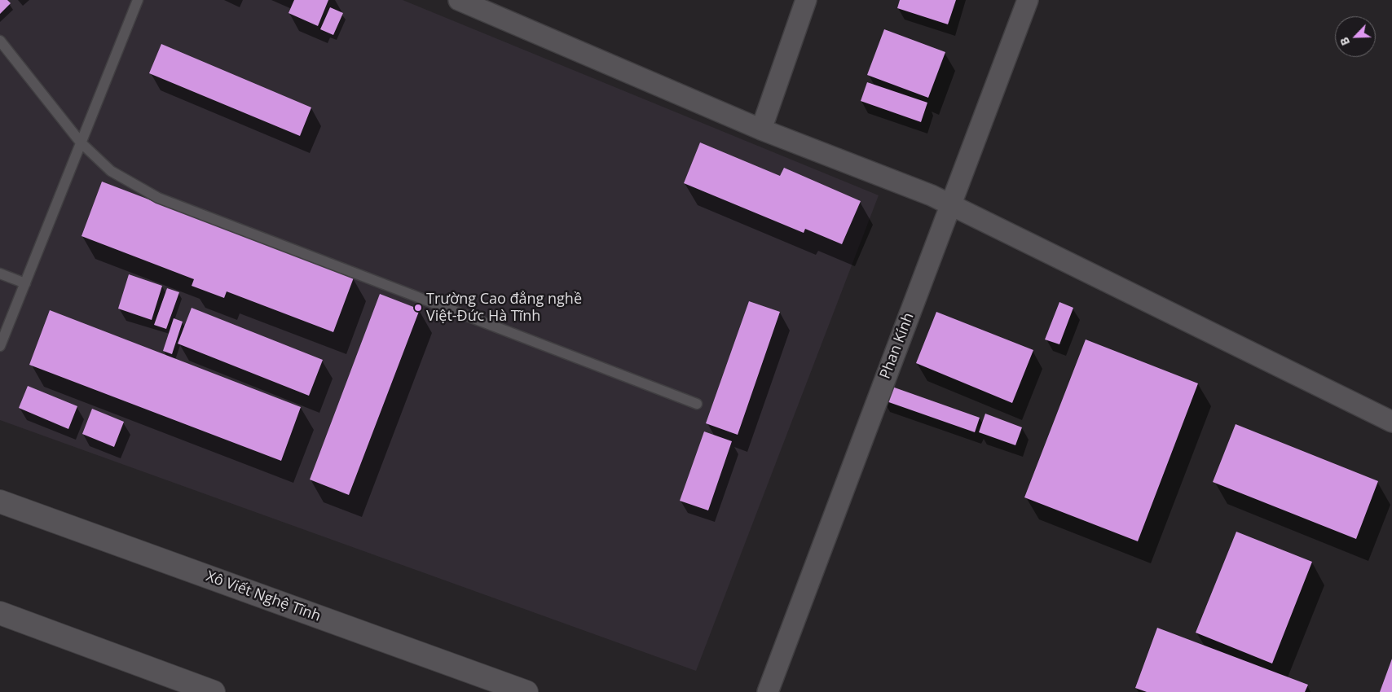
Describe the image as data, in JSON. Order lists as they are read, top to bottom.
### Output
{
  "streets": {
    "street": ["Phan Kính", "Xô Viết Nghệ Tĩnh"]
  },
  "places": ["Trường Cao đẳng nghề Việt-Đức Hà Tĩnh"],
  "north": "bottom left"
}
